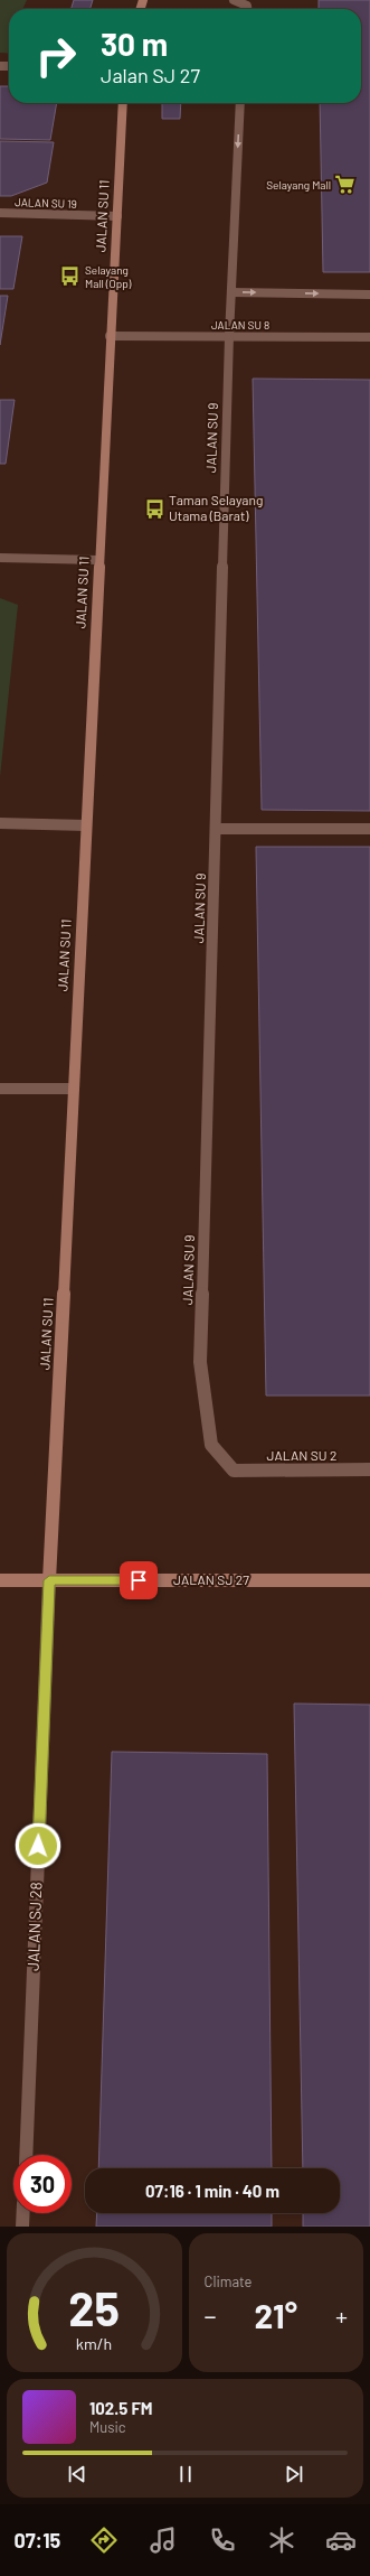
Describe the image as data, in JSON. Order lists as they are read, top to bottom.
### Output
{
  "streets": {
    "street": [
      "JALAN SU 19",
      "JALAN SU 11",
      "JALAN SU 8",
      "JALAN SU 9",
      "JALAN SU 2",
      "JALAN SJ 27",
      "JALAN SJ 28"
    ]
  },
  "crossings": [
    ["JALAN SU 19", "JALAN SU 11"],
    ["JALAN SU 11", "JALAN SU 8"],
    ["JALAN SU 11", "JALAN SJ 27"],
    ["JALAN SU 11", "JALAN SJ 28"],
    ["JALAN SU 8", "JALAN SU 9"],
    ["JALAN SU 9", "JALAN SU 2"],
    ["JALAN SJ 27", "JALAN SJ 28"]
  ],
  "places": {
    "supermarket": ["Selayang Mall"],
    "bus stop": ["Selayang Mall (Opp)", "Taman Selayang Utama (Barat)"]
  },
  "page": {
    "turn": ["30 m", "Jalan SJ 27"],
    "limit": "30",
    "trip": "07:16 · 1 min · 40 m",
    "tile": "Climate",
    "heat": ["−", "21°", "+"],
    "song": ["102.5 FM", "Music"],
    "tabs": "07:15",
    "gauge": ["25", "km/h"]
  }
}
